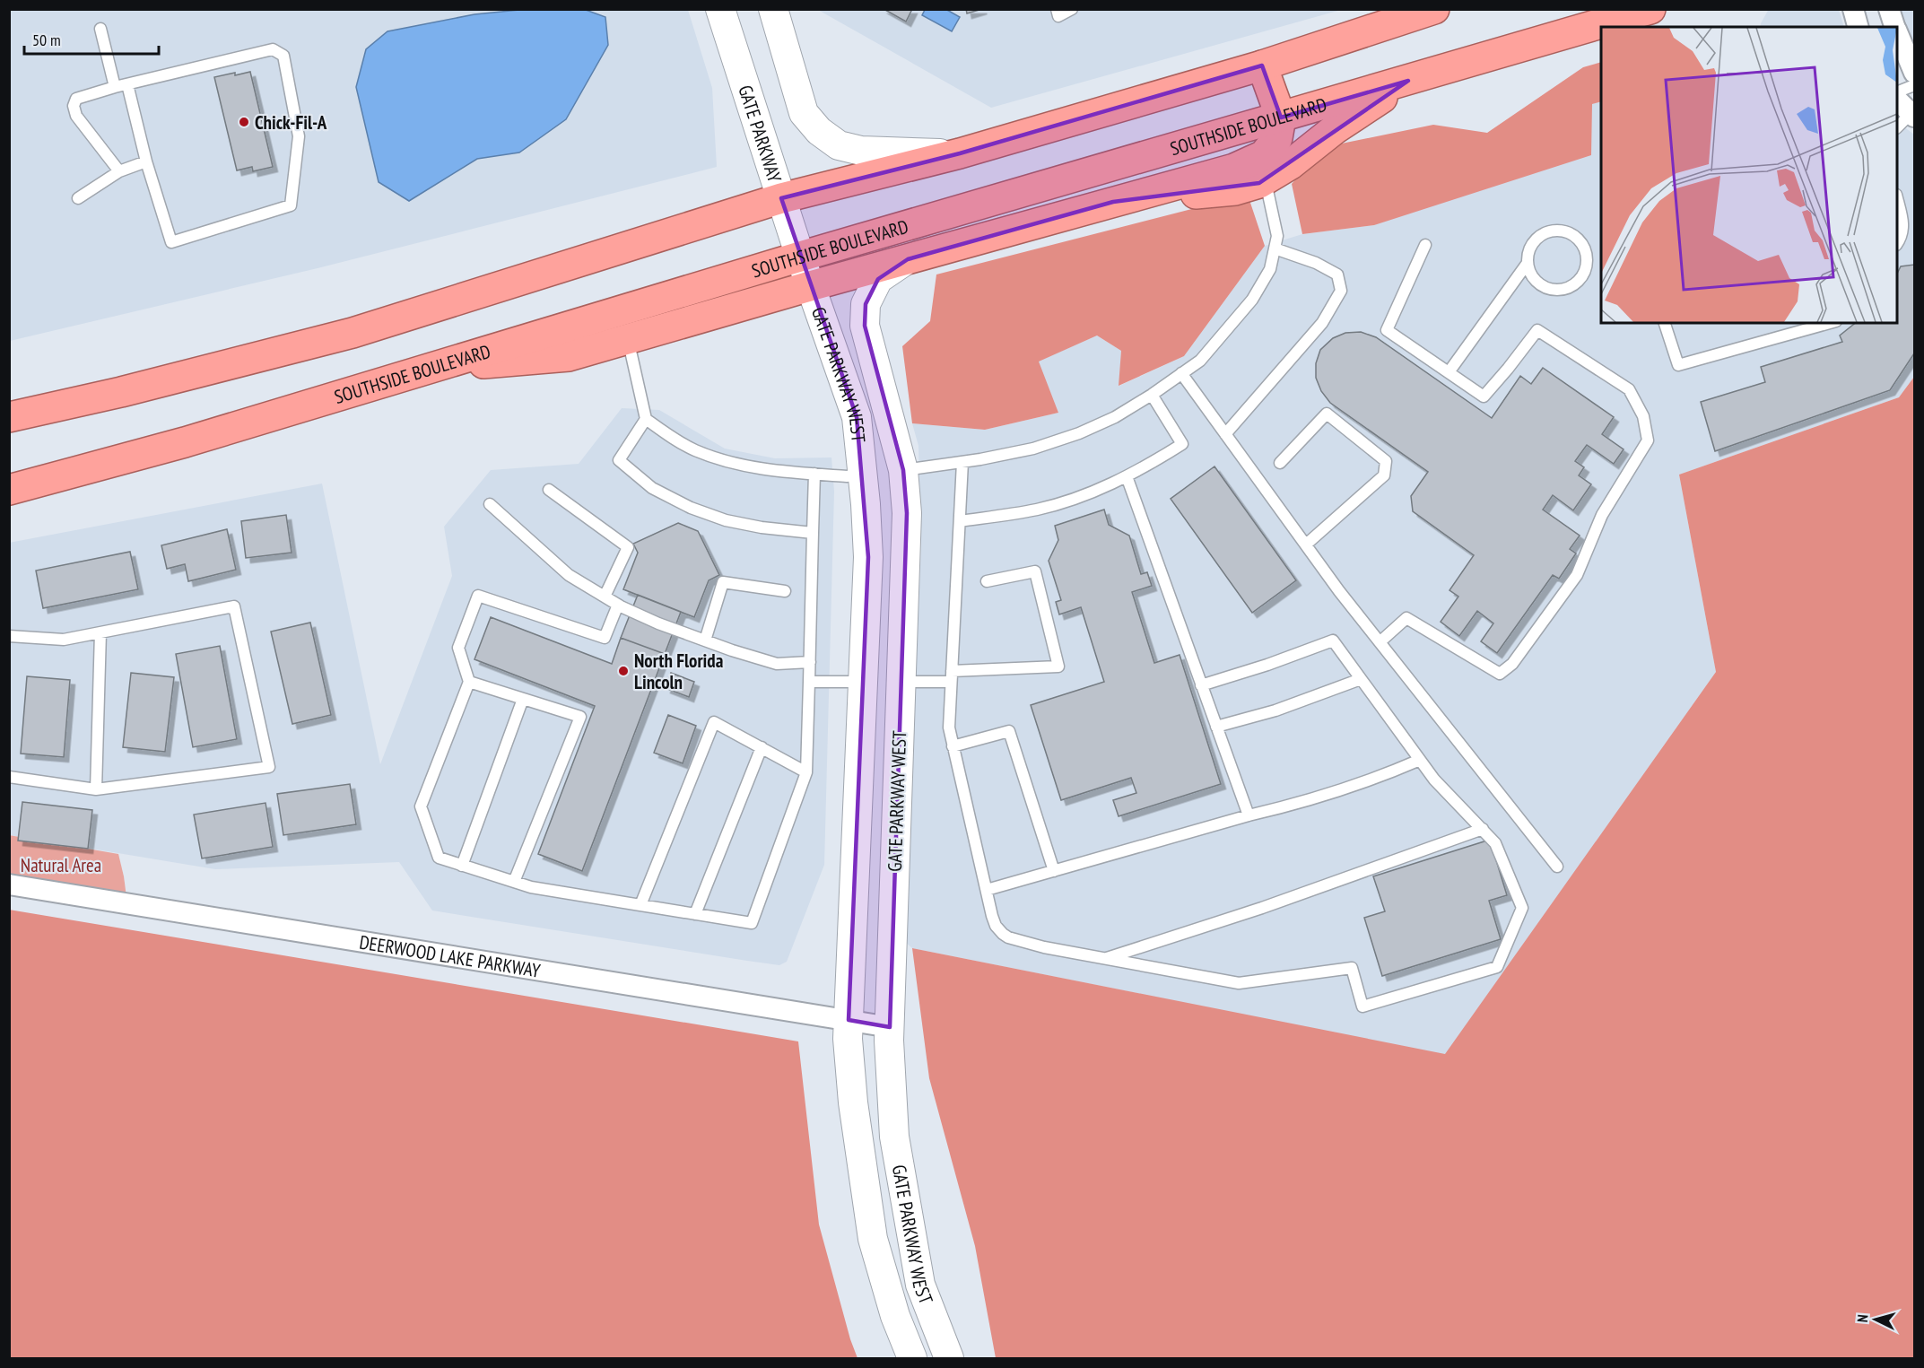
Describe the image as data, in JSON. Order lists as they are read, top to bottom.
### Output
{
  "streets": {
    "highway": ["SOUTHSIDE BOULEVARD"],
    "main road": ["GATE PARKWAY", "GATE PARKWAY WEST"],
    "street": ["DEERWOOD LAKE PARKWAY"]
  },
  "crossings": [
    ["SOUTHSIDE BOULEVARD", "GATE PARKWAY"],
    ["SOUTHSIDE BOULEVARD", "GATE PARKWAY WEST"],
    ["GATE PARKWAY", "GATE PARKWAY WEST"],
    ["GATE PARKWAY WEST", "DEERWOOD LAKE PARKWAY"]
  ],
  "parks": ["Natural Area"],
  "places": ["Chick-Fil-A", "North Florida Lincoln"],
  "scale_bar": "50 m",
  "north": "left"
}
